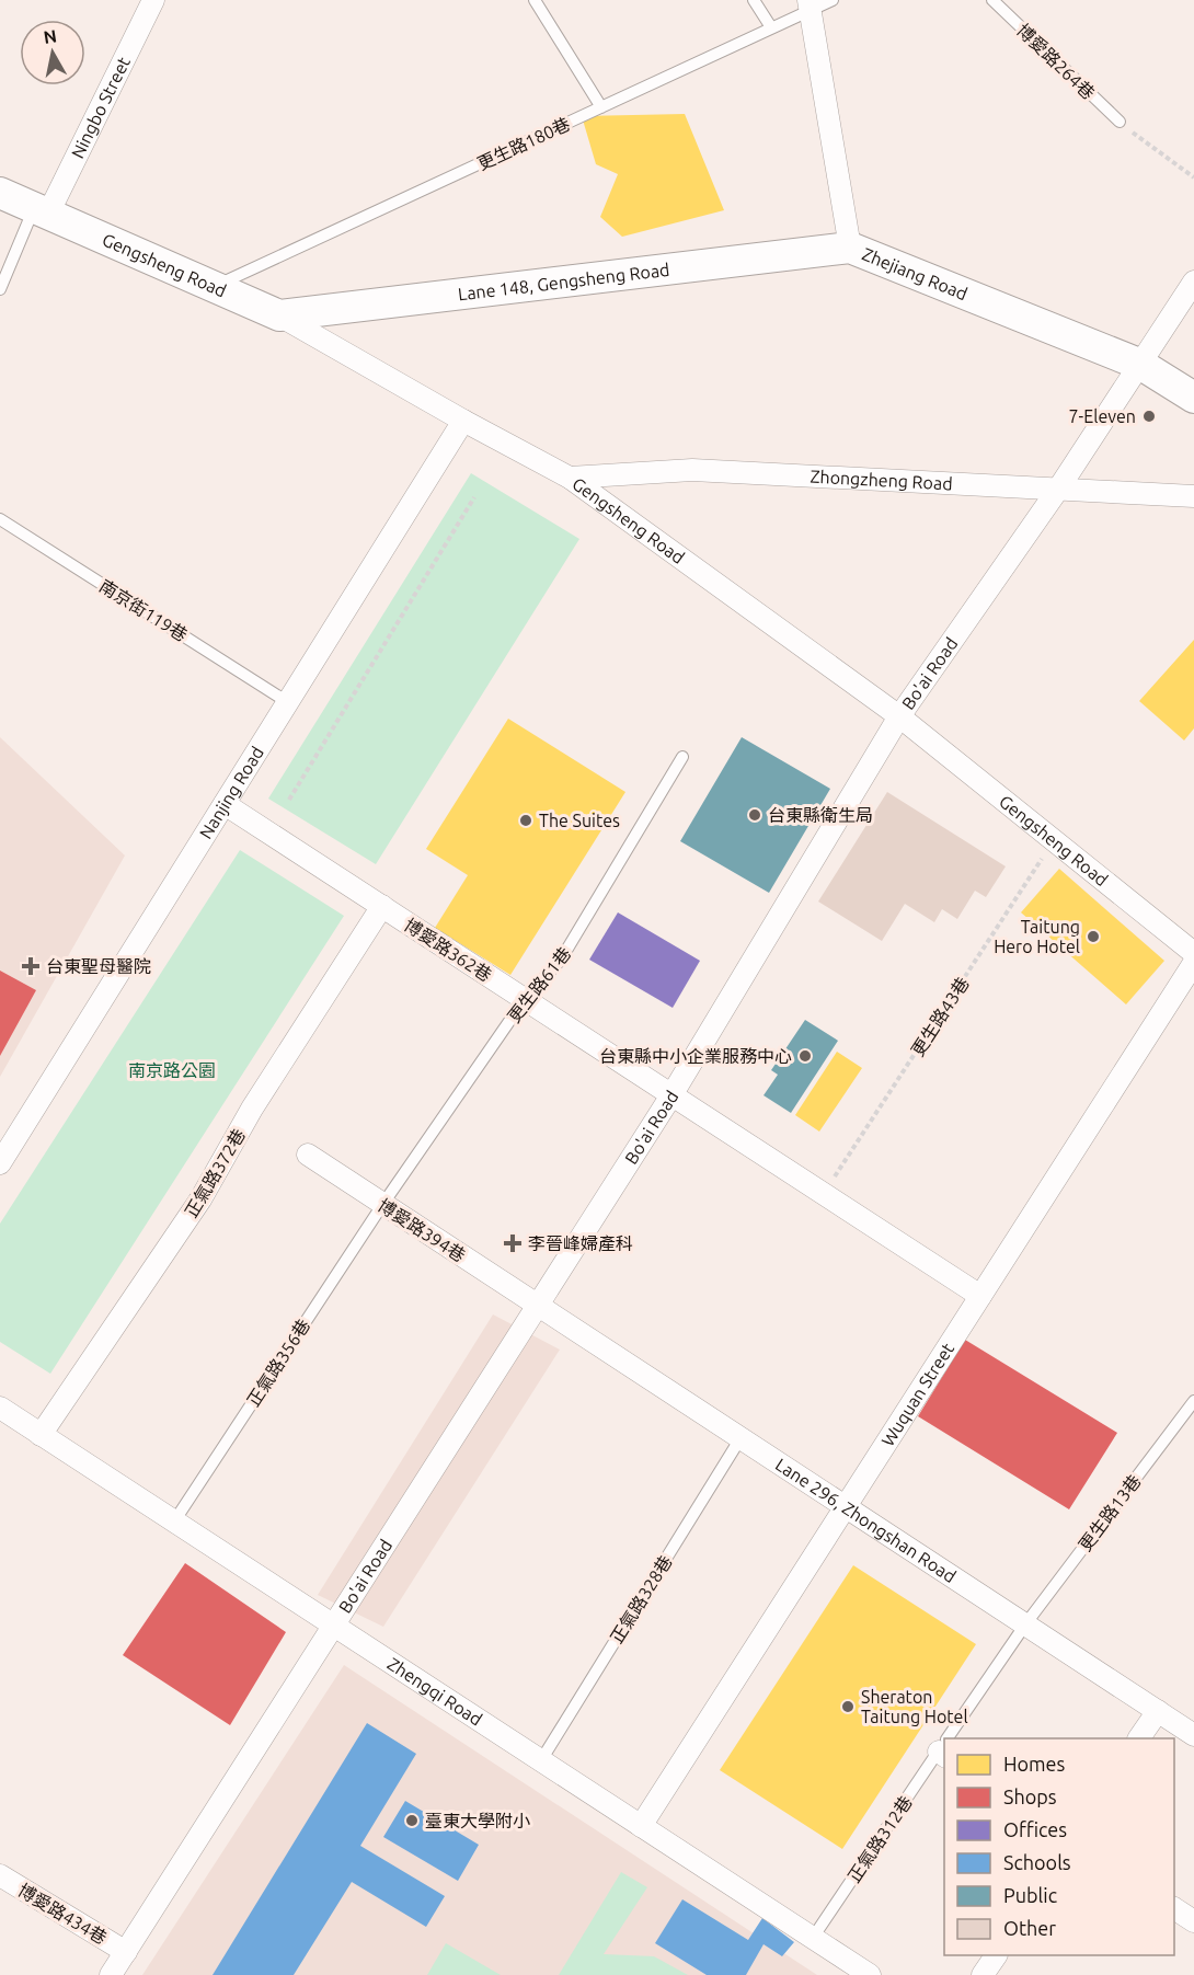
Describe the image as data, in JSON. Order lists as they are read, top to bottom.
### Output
{
  "streets": {
    "street": [
      "Ningbo Street",
      "Gengsheng Road",
      "Zhejiang Road",
      "Lane 148, Gengsheng Road",
      "Zhongzheng Road",
      "Bo'ai Road",
      "Nanjing Road",
      "博愛路362巷",
      "正氣路372巷",
      "博愛路394巷",
      "Wuquan Street",
      "Lane 296, Zhongshan Road",
      "Zhengqi Road",
      "博愛路434巷"
    ],
    "lane": [
      "博愛路264巷",
      "更生路180巷",
      "南京街119巷",
      "更生路61巷",
      "正氣路356巷",
      "更生路13巷",
      "正氣路328巷",
      "正氣路312巷"
    ],
    "path": ["更生路43巷"]
  },
  "crossings": [
    ["Ningbo Street", "Gengsheng Road"],
    ["更生路180巷", "Gengsheng Road"],
    ["更生路180巷", "Zhejiang Road"],
    ["Gengsheng Road", "Lane 148, Gengsheng Road"],
    ["Gengsheng Road", "Zhongzheng Road"],
    ["Gengsheng Road", "Bo'ai Road"],
    ["Gengsheng Road", "Nanjing Road"],
    ["Gengsheng Road", "更生路43巷"],
    ["Zhejiang Road", "Lane 148, Gengsheng Road"],
    ["Zhejiang Road", "Bo'ai Road"],
    ["Zhongzheng Road", "Bo'ai Road"],
    ["南京街119巷", "Nanjing Road"],
    ["Bo'ai Road", "博愛路362巷"],
    ["Bo'ai Road", "博愛路394巷"],
    ["Bo'ai Road", "Lane 296, Zhongshan Road"],
    ["Bo'ai Road", "Zhengqi Road"],
    ["Bo'ai Road", "博愛路434巷"],
    ["Nanjing Road", "博愛路362巷"],
    ["博愛路362巷", "更生路61巷"],
    ["博愛路362巷", "更生路43巷"],
    ["博愛路362巷", "正氣路372巷"],
    ["博愛路362巷", "Wuquan Street"],
    ["更生路61巷", "博愛路394巷"],
    ["更生路61巷", "正氣路356巷"],
    ["正氣路372巷", "Zhengqi Road"],
    ["博愛路394巷", "正氣路356巷"],
    ["博愛路394巷", "Lane 296, Zhongshan Road"],
    ["正氣路356巷", "Zhengqi Road"],
    ["Wuquan Street", "Lane 296, Zhongshan Road"],
    ["Wuquan Street", "Zhengqi Road"],
    ["更生路13巷", "Lane 296, Zhongshan Road"],
    ["更生路13巷", "正氣路312巷"],
    ["Lane 296, Zhongshan Road", "正氣路328巷"],
    ["Lane 296, Zhongshan Road", "正氣路312巷"],
    ["正氣路328巷", "Zhengqi Road"],
    ["Zhengqi Road", "正氣路312巷"]
  ],
  "parks": ["南京路公園"],
  "places": {
    "other": [
      "7-Eleven",
      "台東縣衛生局",
      "The Suites",
      "Taitung Hero Hotel",
      "台東縣中小企業服務中心",
      "Sheraton Taitung Hotel",
      "臺東大學附小"
    ],
    "health": ["台東聖母醫院", "李晉峰婦產科"]
  },
  "legend": [
    "Homes",
    "Shops",
    "Offices",
    "Schools",
    "Public",
    "Other"
  ],
  "north": "top"
}
